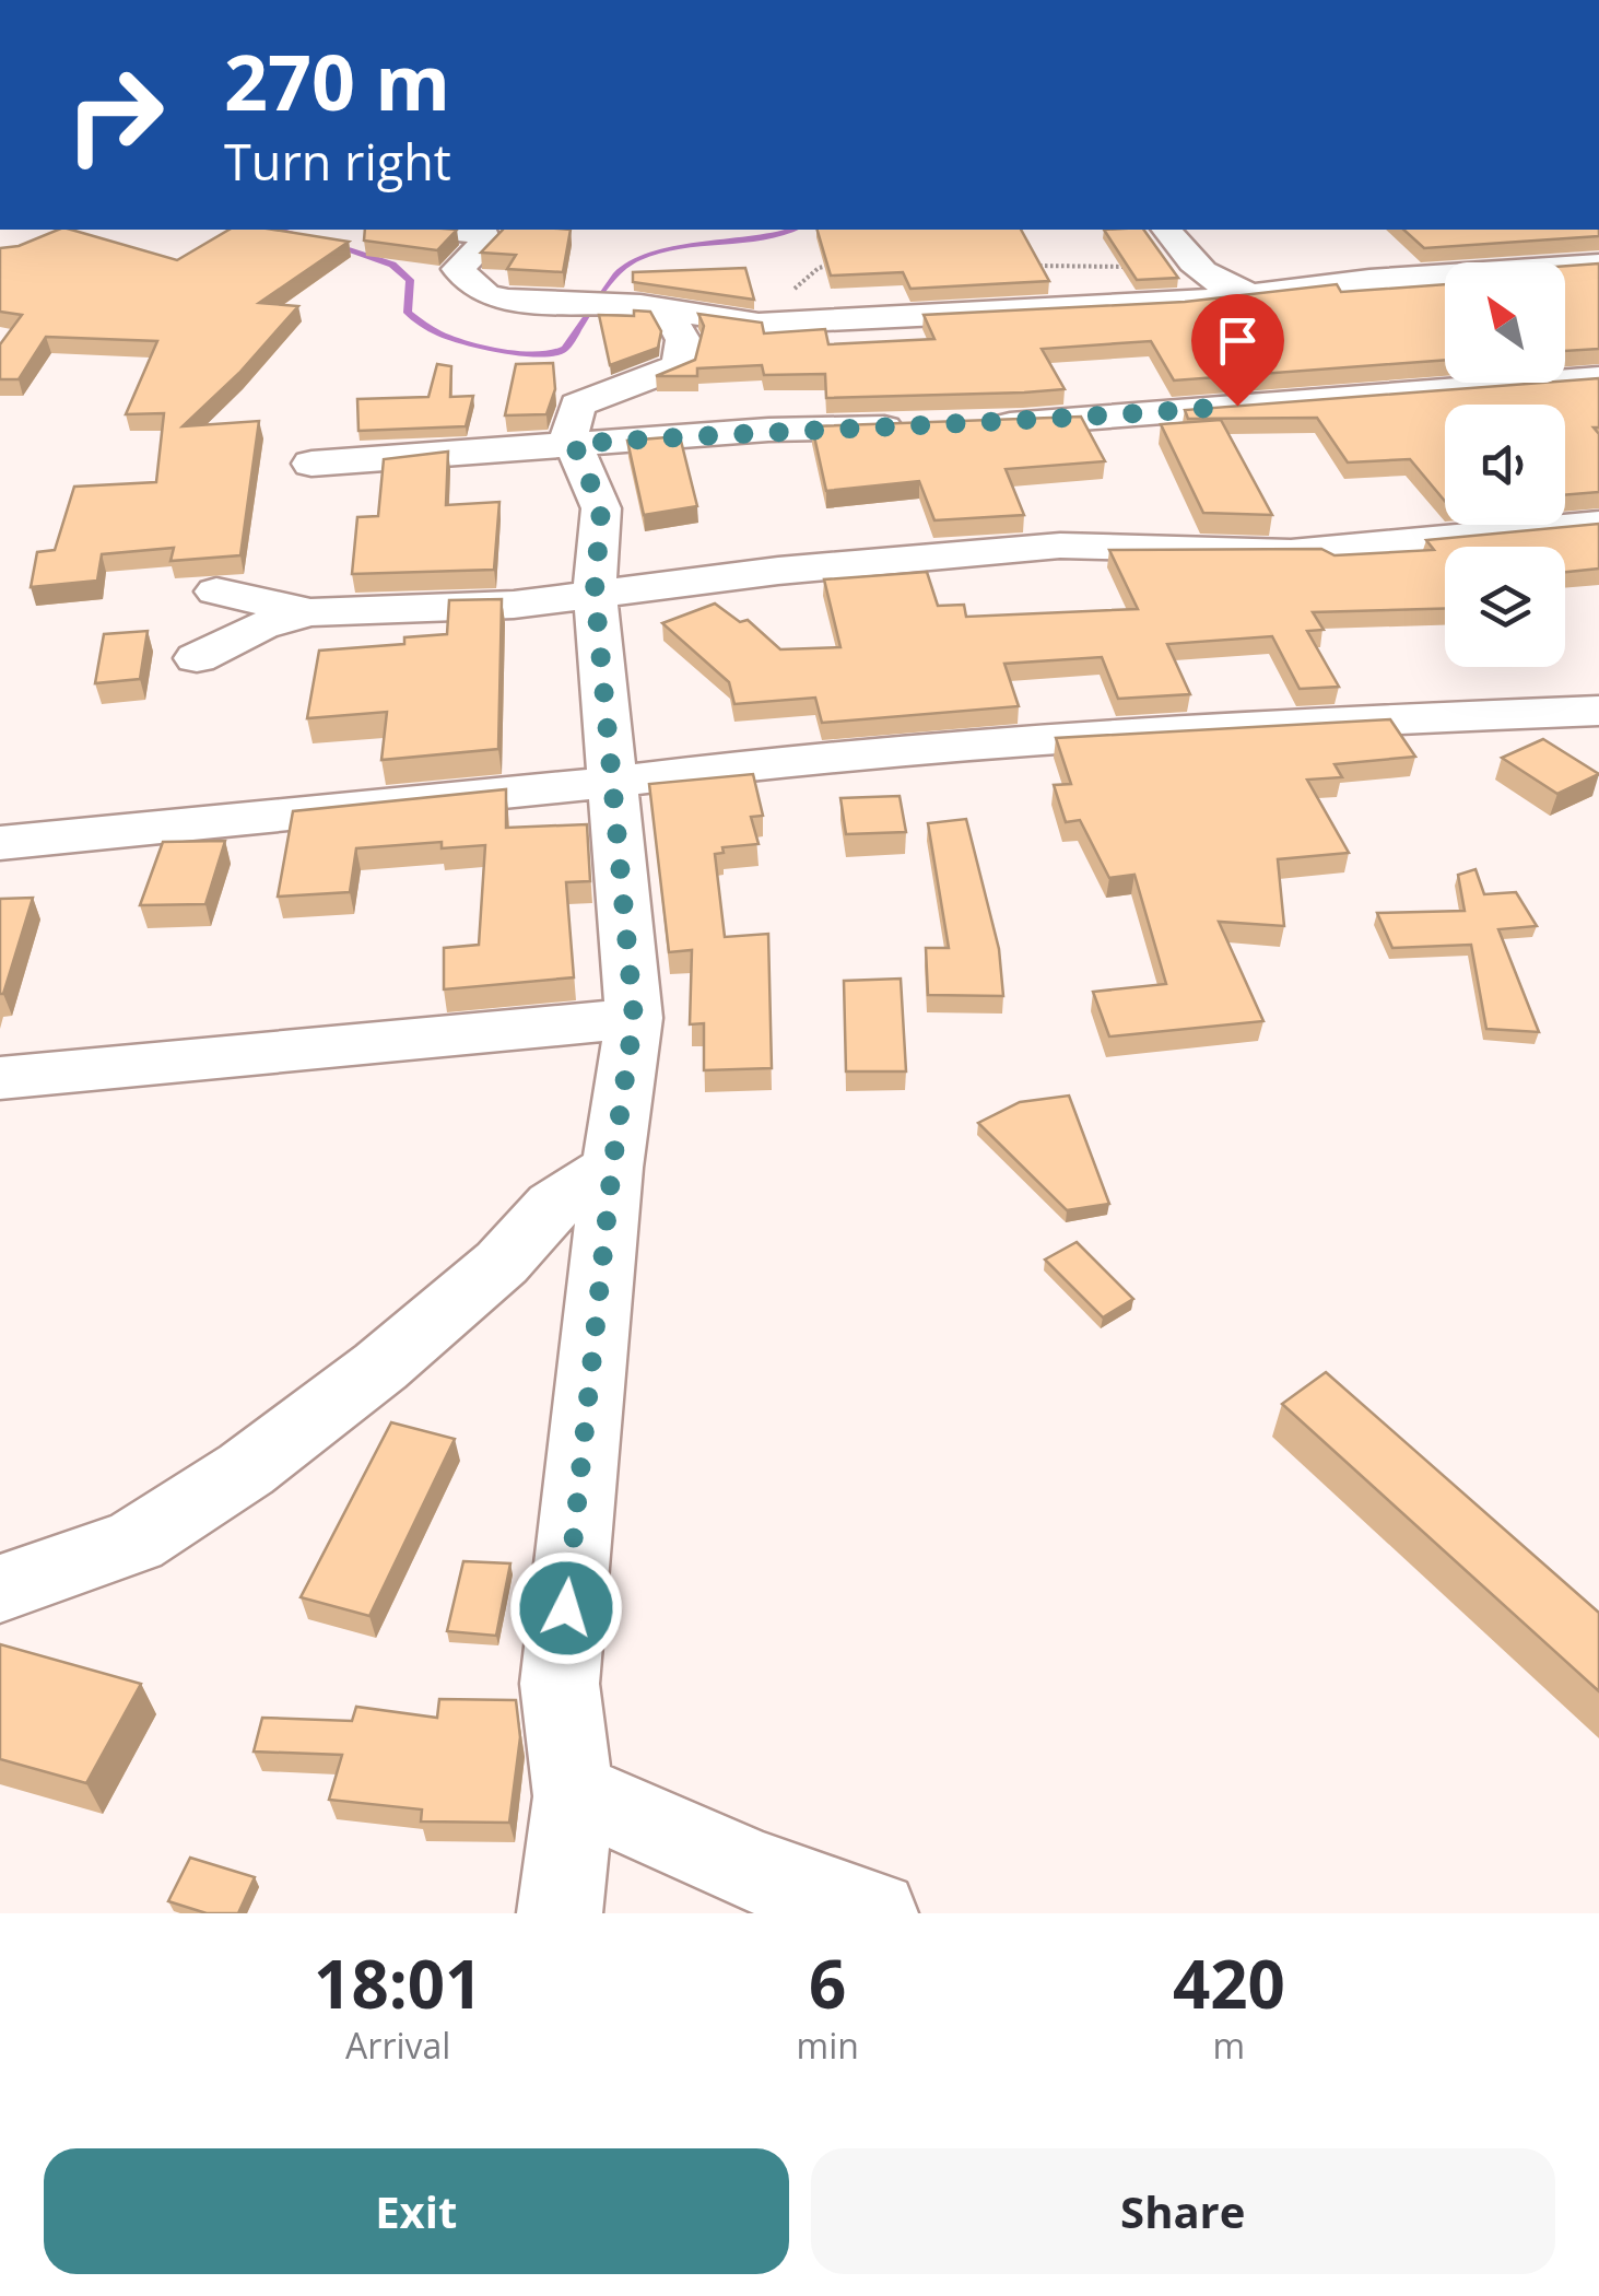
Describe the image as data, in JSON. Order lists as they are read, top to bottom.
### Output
{
  "north": "top left",
  "page": {
    "turn": ["270 m", "Turn right"],
    "eta": [
      "18:01",
      "Arrival",
      "6",
      "min",
      "420",
      "m"
    ],
    "buttons": ["Exit", "Share"]
  }
}
